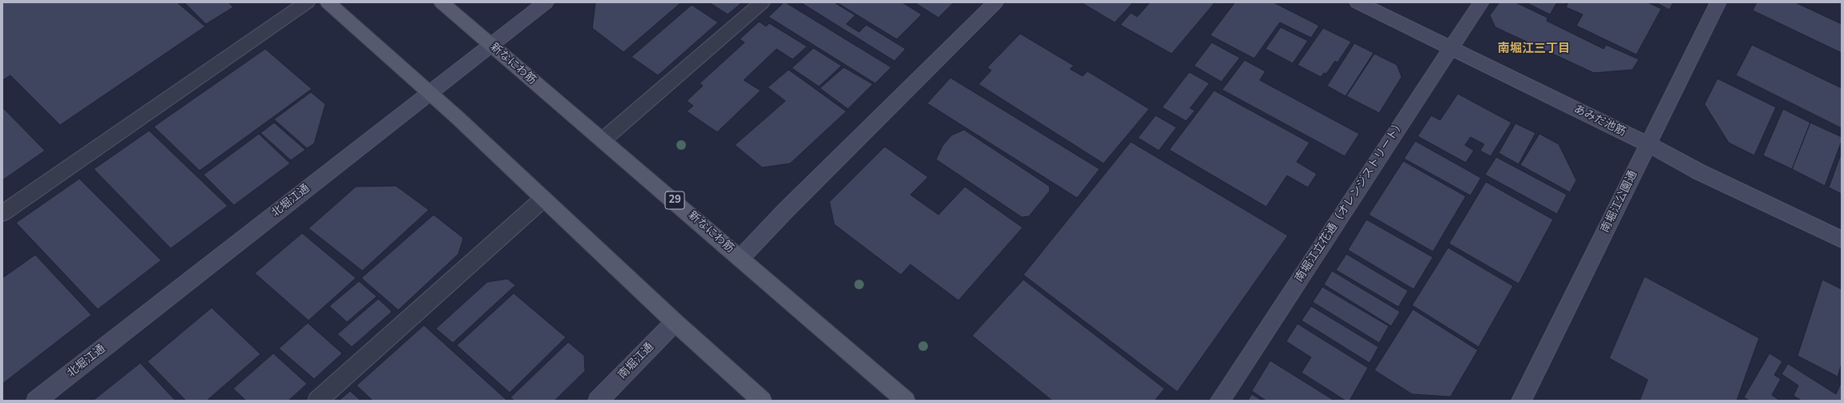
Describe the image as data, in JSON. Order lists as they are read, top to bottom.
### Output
{
  "streets": {
    "main road": ["新なにわ筋", "29"],
    "street": [
      "あみだ池筋",
      "北堀江通",
      "南堀江立花通（オレンジストリート）",
      "南堀江公園通",
      "南堀江通"
    ]
  },
  "crossings": [
    ["新なにわ筋", "北堀江通"],
    ["あみだ池筋", "南堀江立花通（オレンジストリート）"],
    ["あみだ池筋", "南堀江公園通"]
  ],
  "districts": ["南堀江三丁目"]
}
